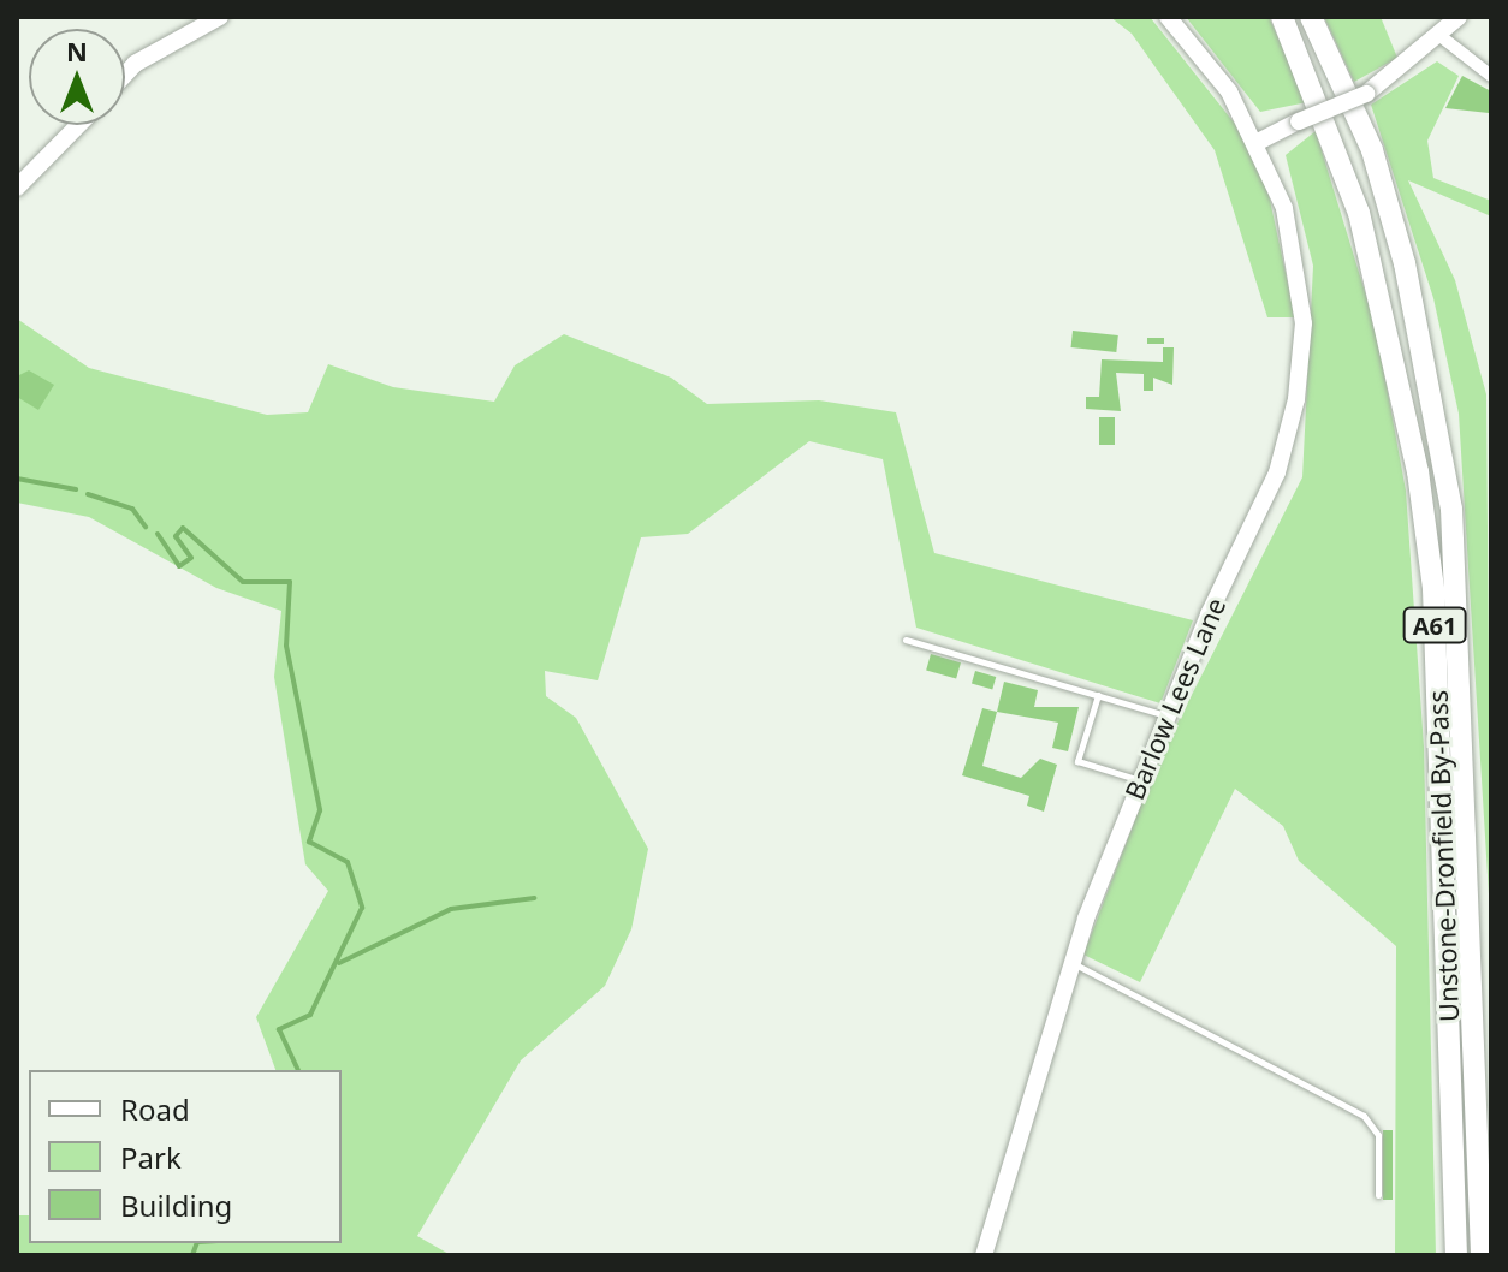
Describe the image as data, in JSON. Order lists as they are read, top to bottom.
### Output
{
  "streets": {
    "highway": ["A61", "Unstone-Dronfield By-Pass"],
    "street": ["Barlow Lees Lane"]
  },
  "legend": ["Road", "Park", "Building"],
  "north": "top"
}
